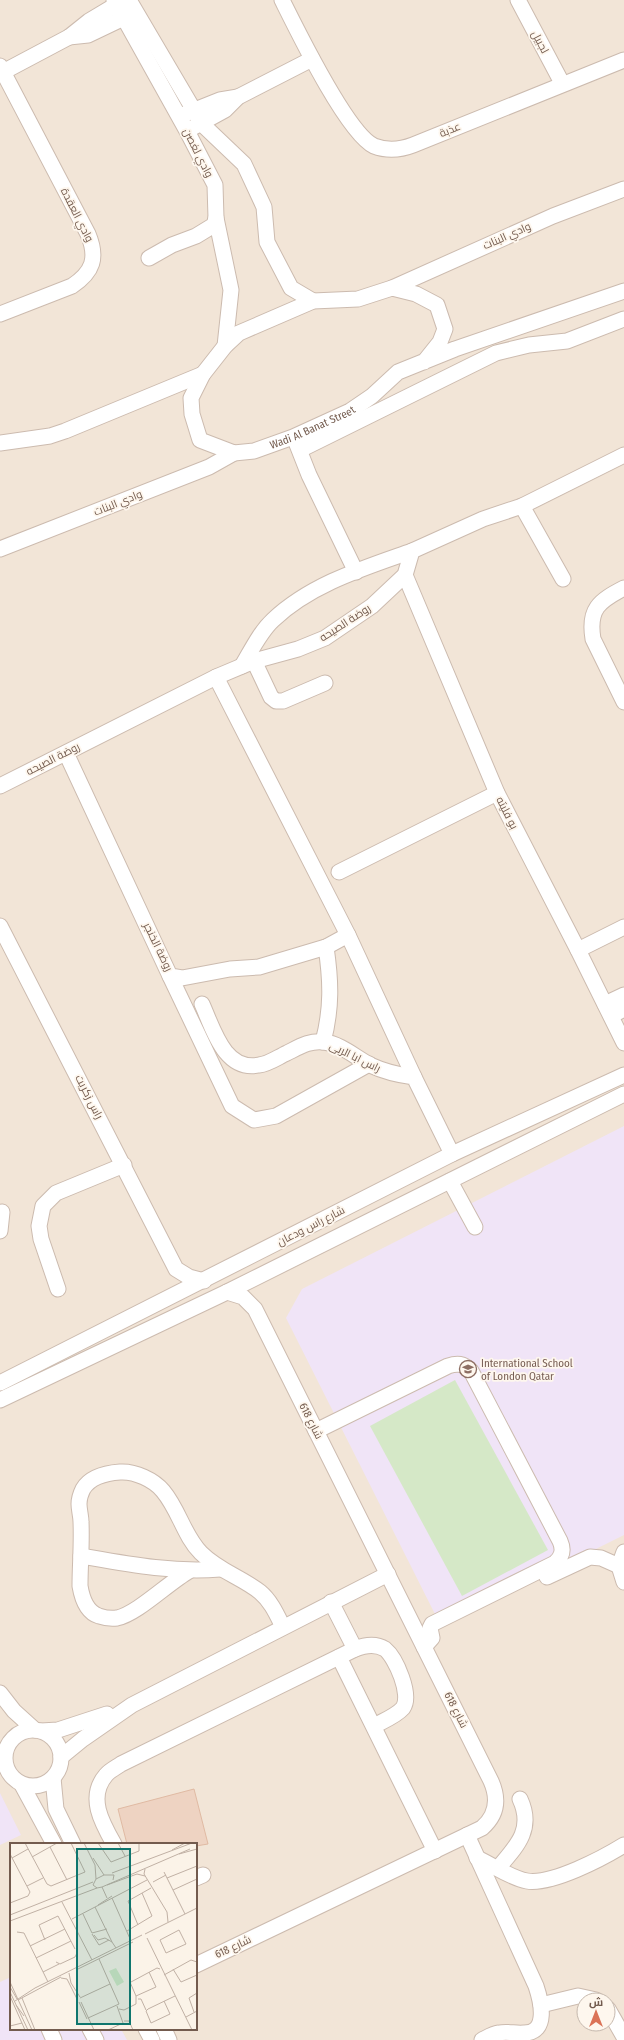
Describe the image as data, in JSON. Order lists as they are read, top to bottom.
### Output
{
  "streets": {
    "street": [
      "لجبيل",
      "عذبة",
      "وادي لغصن",
      "وادي العقدة",
      "وادي البنات",
      "Wadi Al Banat Street",
      "روضة الصيحه",
      "بو فليته",
      "روضة الخنجر",
      "راس ابا الربى",
      "راس زكريت",
      "شارع راس ودعان",
      "شارع 618"
    ]
  },
  "crossings": [
    ["لجبيل", "عذبة"],
    ["وادي لغصن", "وادي العقدة"],
    ["وادي لغصن", "Wadi Al Banat Street"],
    ["وادي البنات", "Wadi Al Banat Street"],
    ["روضة الصيحه", "بو فليته"],
    ["روضة الصيحه", "روضة الخنجر"],
    ["شارع راس ودعان", "شارع 618"]
  ],
  "places": {
    "school or university": ["International School of London Qatar"]
  },
  "north": "top"
}
